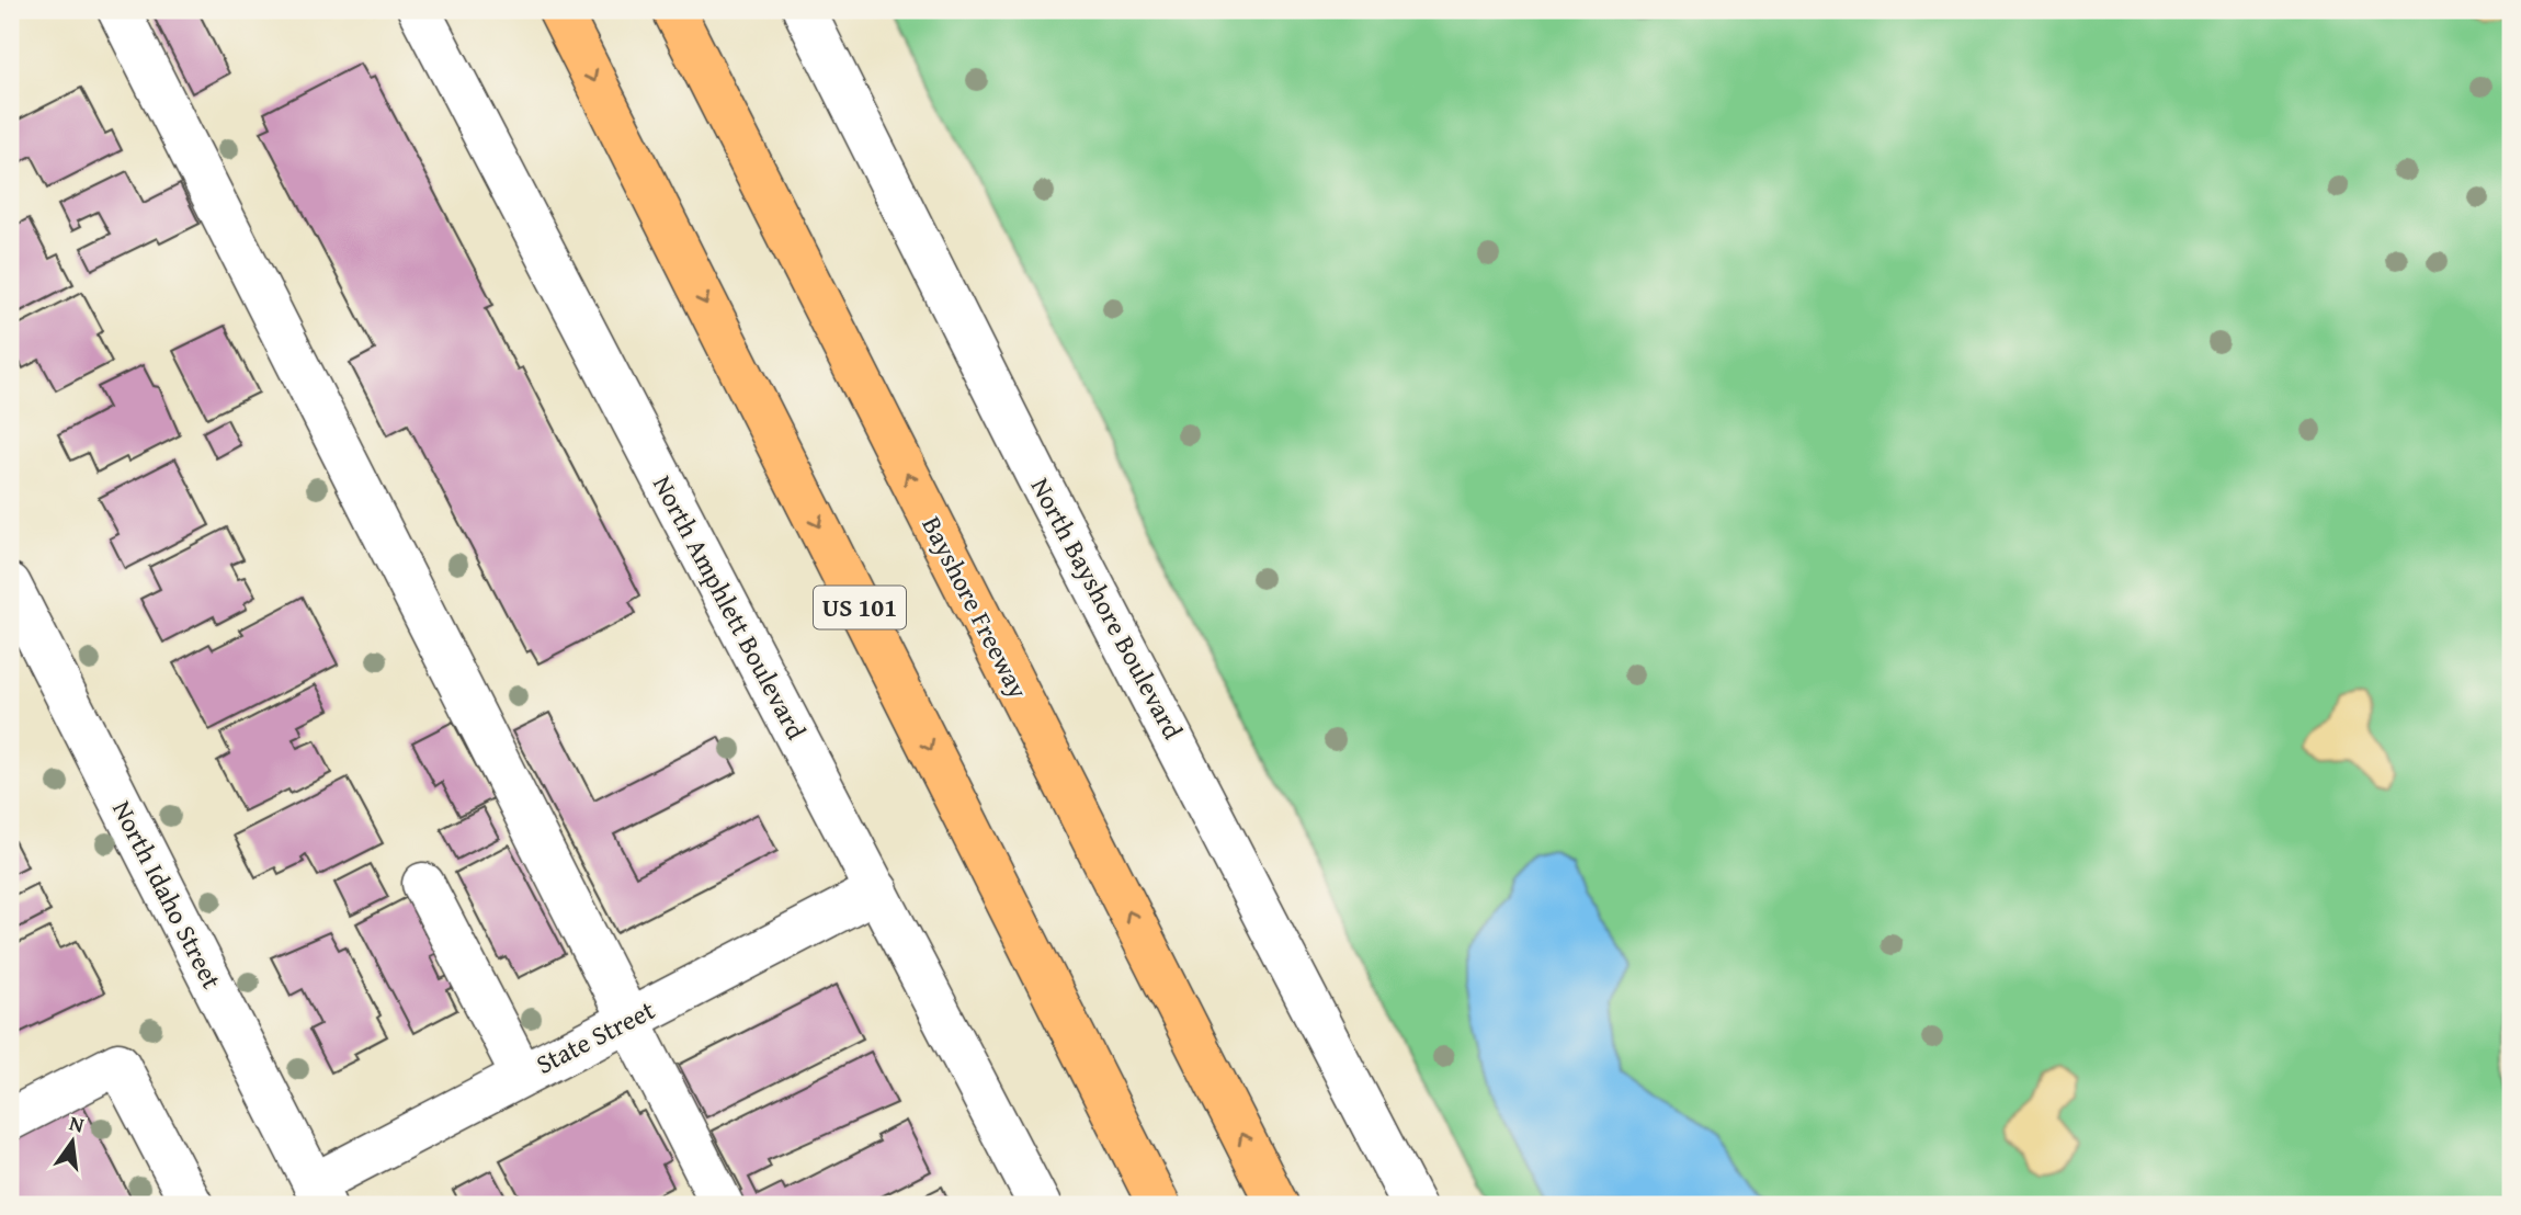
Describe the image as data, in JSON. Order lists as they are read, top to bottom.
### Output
{
  "streets": {
    "highway": ["US 101", "Bayshore Freeway"],
    "street": [
      "North Amphlett Boulevard",
      "North Bayshore Boulevard",
      "North Idaho Street",
      "State Street"
    ]
  },
  "crossings": [
    ["North Amphlett Boulevard", "State Street"],
    ["North Idaho Street", "State Street"]
  ],
  "north": "top"
}
